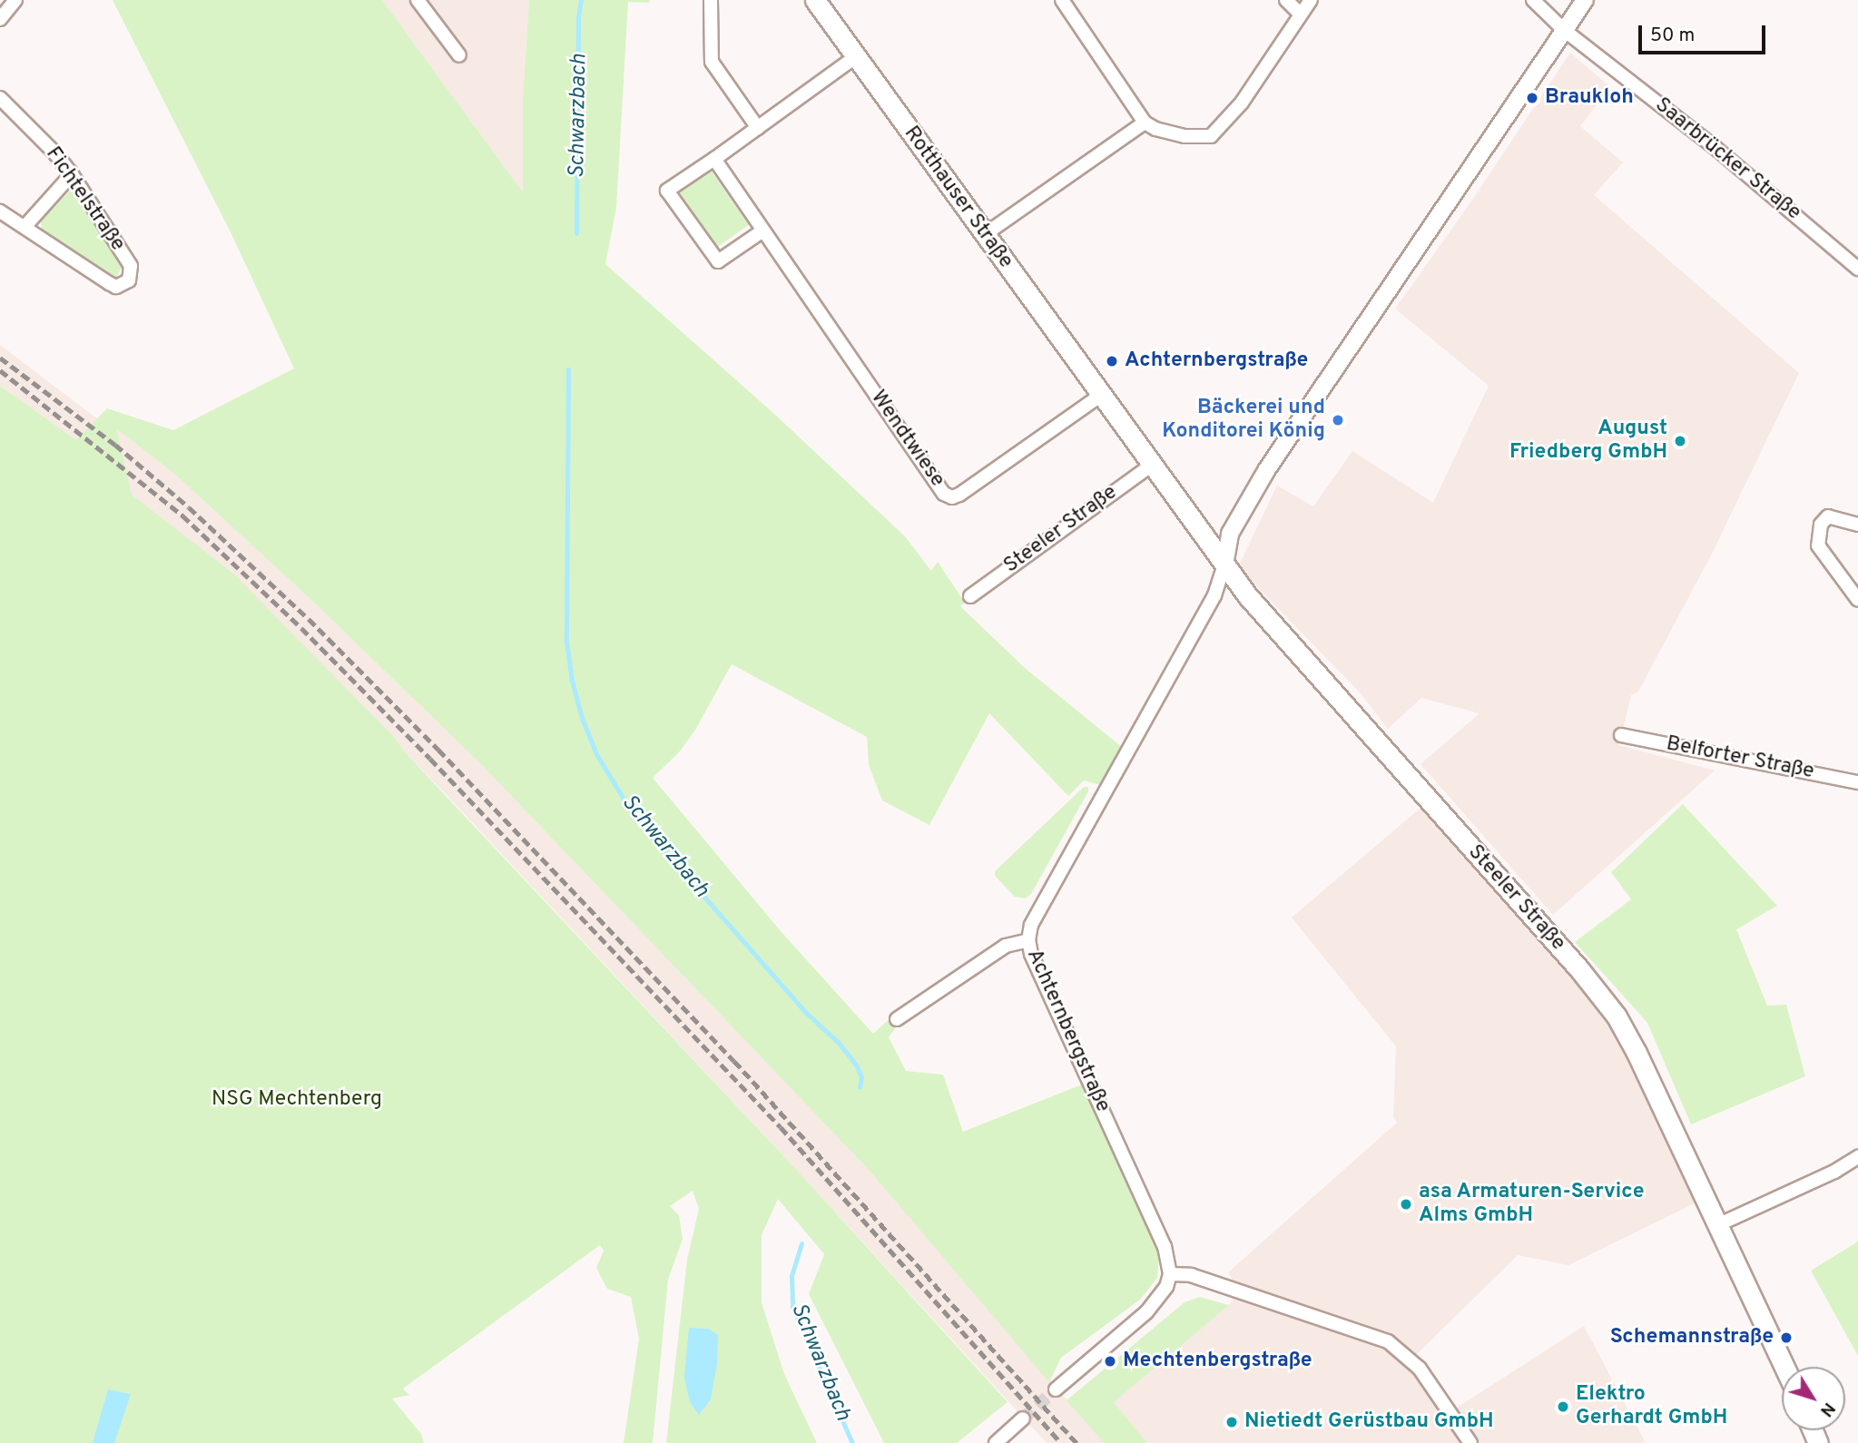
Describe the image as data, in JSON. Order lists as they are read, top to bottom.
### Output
{
  "streets": {
    "main road": ["Rotthauser Straße", "Steeler Straße"],
    "street": [
      "Saarbrücker Straße",
      "Fichtelstraße",
      "Wendtwiese",
      "Belforter Straße",
      "Achternbergstraße"
    ]
  },
  "crossings": [
    ["Saarbrücker Straße", "Achternbergstraße"],
    ["Rotthauser Straße", "Wendtwiese"],
    ["Rotthauser Straße", "Steeler Straße"],
    ["Wendtwiese", "Steeler Straße"],
    ["Steeler Straße", "Achternbergstraße"]
  ],
  "water": ["Schwarzbach"],
  "parks": ["NSG Mechtenberg"],
  "places": [
    "Braukloh",
    "Achternbergstraße",
    "Bäckerei und Konditorei König",
    "August Friedberg GmbH",
    "asa Armaturen-Service Alms GmbH",
    "Schemannstraße",
    "Mechtenbergstraße",
    "Elektro Gerhardt GmbH",
    "Nietiedt Gerüstbau GmbH"
  ],
  "scale_bar": "50 m",
  "north": "bottom right"
}
